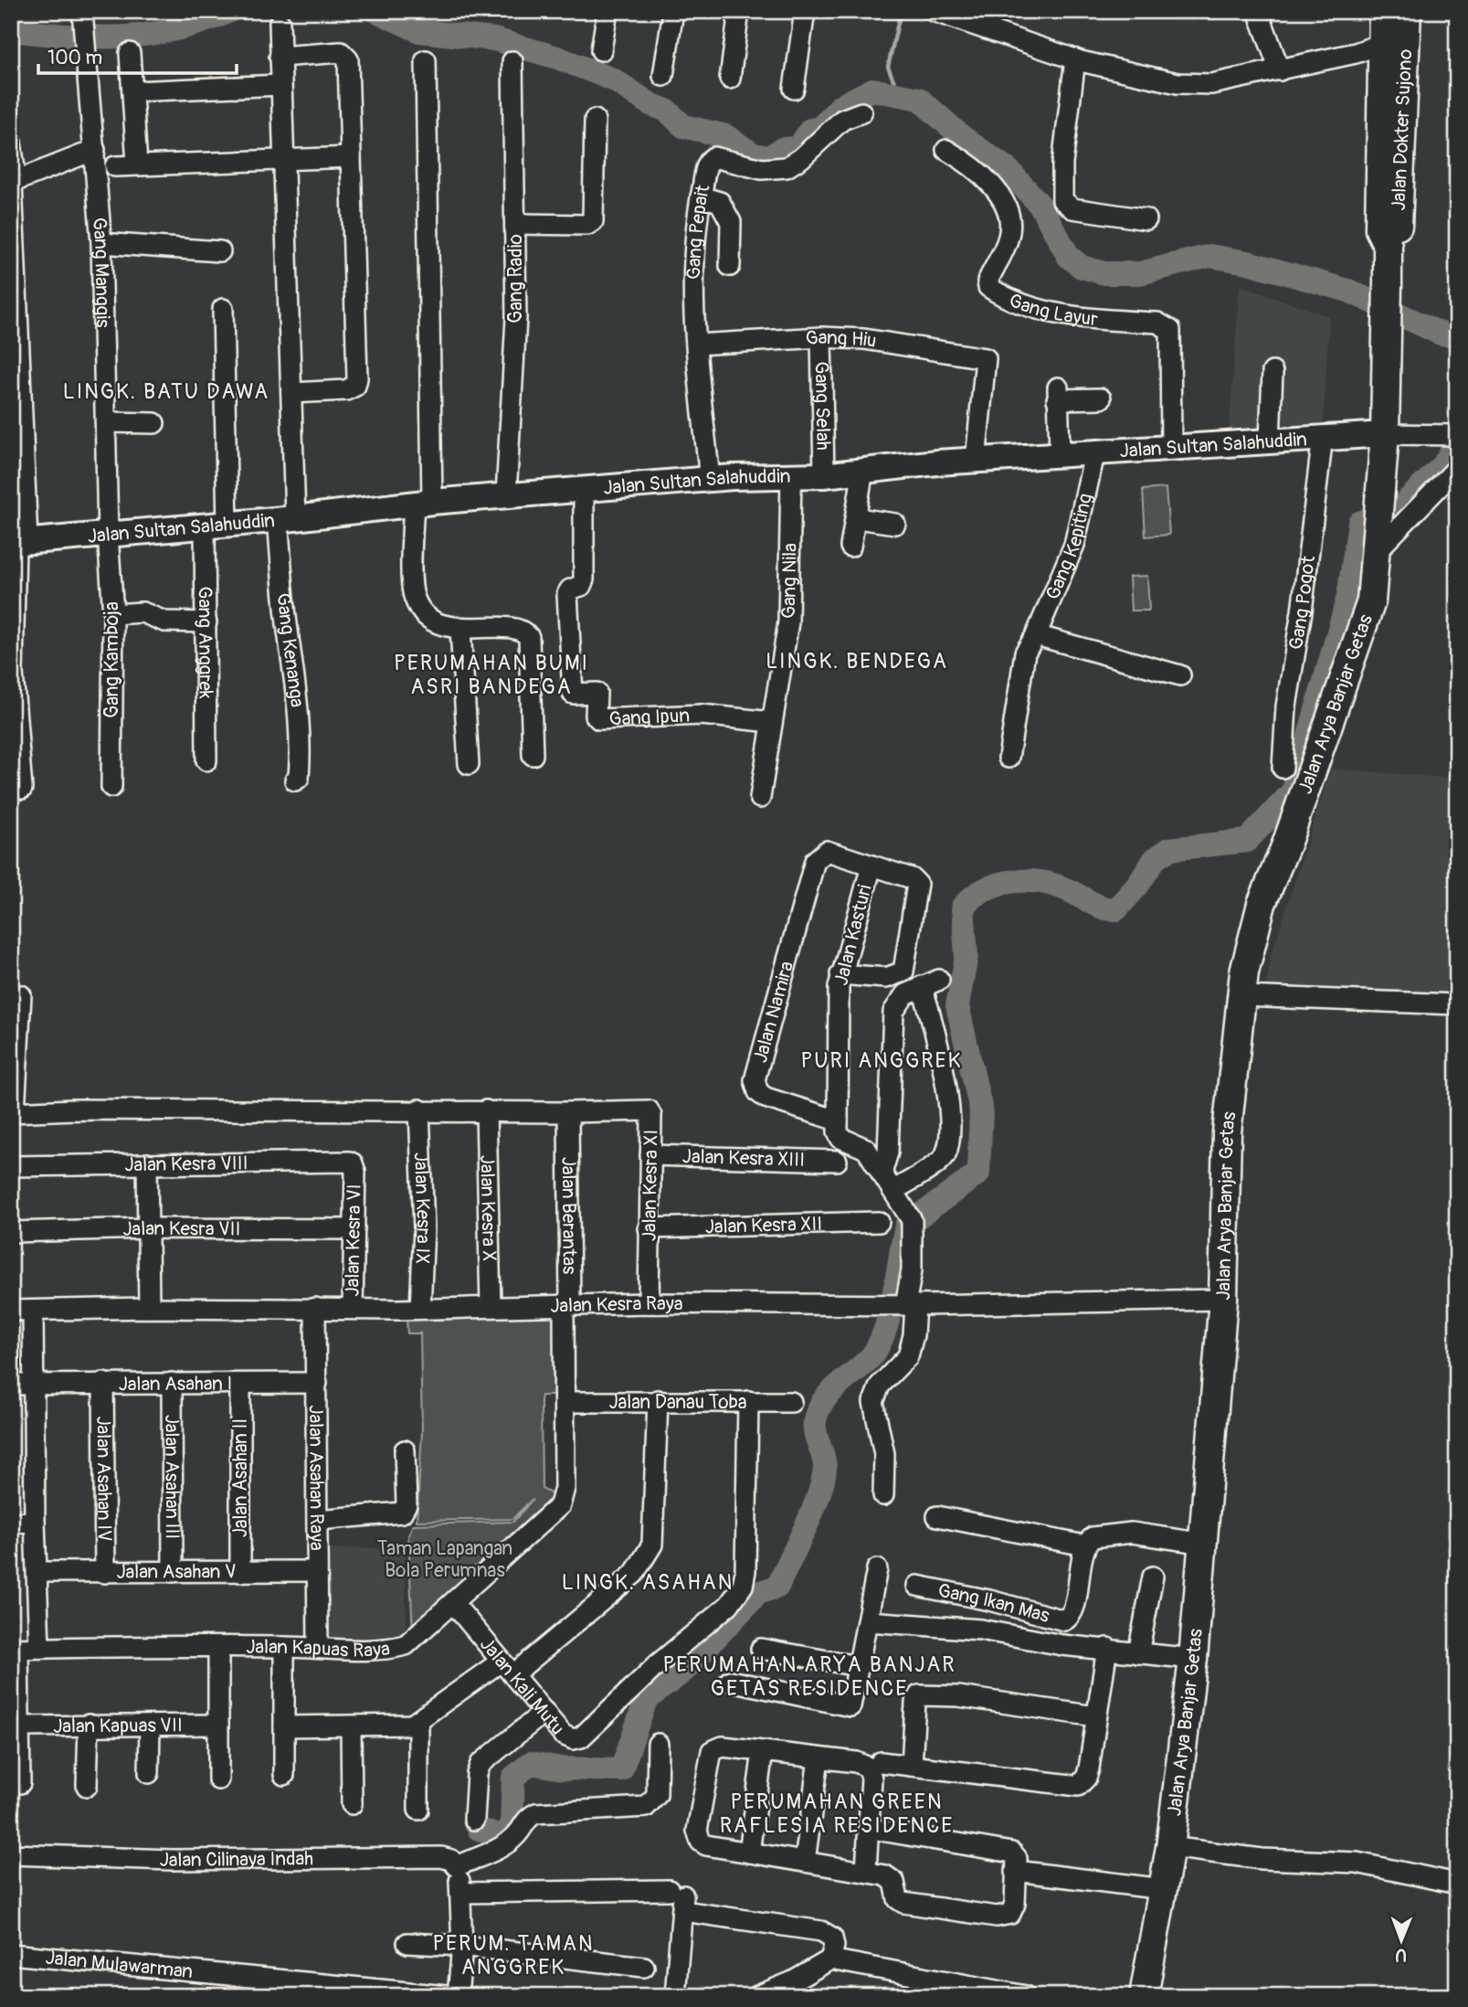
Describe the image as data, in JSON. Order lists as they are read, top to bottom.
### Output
{
  "streets": {
    "highway": ["Jalan Dokter Sujono", "Jalan Arya Banjar Getas"],
    "main road": ["Jalan Sultan Salahuddin"],
    "street": [
      "Gang Pepait",
      "Gang Manggis",
      "Gang Radio",
      "Gang Layur",
      "Gang Hiu",
      "Gang Selah",
      "Gang Kepiting",
      "Gang Nila",
      "Gang Pogot",
      "Gang Anggrek",
      "Gang Kenanga",
      "Gang Kamboja",
      "Gang Ipun",
      "Jalan Kasturi",
      "Jalan Namira",
      "Jalan Kesra XIII",
      "Jalan Kesra VIII",
      "Jalan Kesra XI",
      "Jalan Kesra X",
      "Jalan Kesra IX",
      "Jalan Berantas",
      "Jalan Kesra XII",
      "Jalan Kesra VII",
      "Jalan Kesra VI",
      "Jalan Kesra Raya",
      "Jalan Asahan I",
      "Jalan Danau Toba",
      "Jalan Asahan IV",
      "Jalan Asahan III",
      "Jalan Asahan II",
      "Jalan Asahan Raya",
      "Jalan Asahan V",
      "Gang Ikan Mas",
      "Jalan Kapuas Raya",
      "Jalan Kali Mutu",
      "Jalan Kapuas VII",
      "Jalan Cilinaya Indah",
      "Jalan Mulawarman"
    ]
  },
  "crossings": [
    ["Jalan Dokter Sujono", "Jalan Sultan Salahuddin"],
    ["Jalan Dokter Sujono", "Jalan Arya Banjar Getas"],
    ["Gang Pepait", "Gang Hiu"],
    ["Gang Pepait", "Jalan Sultan Salahuddin"],
    ["Gang Manggis", "Jalan Sultan Salahuddin"],
    ["Gang Manggis", "Gang Kamboja"],
    ["Gang Radio", "Jalan Sultan Salahuddin"],
    ["Gang Layur", "Jalan Sultan Salahuddin"],
    ["Gang Hiu", "Gang Selah"],
    ["Gang Hiu", "Jalan Sultan Salahuddin"],
    ["Gang Selah", "Jalan Sultan Salahuddin"],
    ["Jalan Sultan Salahuddin", "Gang Kepiting"],
    ["Jalan Sultan Salahuddin", "Gang Nila"],
    ["Jalan Sultan Salahuddin", "Gang Pogot"],
    ["Jalan Sultan Salahuddin", "Gang Anggrek"],
    ["Jalan Sultan Salahuddin", "Gang Kenanga"],
    ["Jalan Sultan Salahuddin", "Gang Kamboja"],
    ["Jalan Sultan Salahuddin", "Jalan Arya Banjar Getas"],
    ["Jalan Sultan Salahuddin", "Gang Ipun"],
    ["Gang Nila", "Gang Ipun"],
    ["Jalan Arya Banjar Getas", "Jalan Kesra Raya"],
    ["Jalan Kasturi", "Jalan Namira"],
    ["Jalan Kesra XIII", "Jalan Kesra XI"],
    ["Jalan Kesra VIII", "Jalan Kesra VI"],
    ["Jalan Kesra XI", "Jalan Berantas"],
    ["Jalan Kesra XI", "Jalan Kesra XII"],
    ["Jalan Kesra XI", "Jalan Kesra Raya"],
    ["Jalan Kesra X", "Jalan Kesra Raya"],
    ["Jalan Kesra IX", "Jalan Kesra Raya"],
    ["Jalan Berantas", "Jalan Kesra Raya"],
    ["Jalan Berantas", "Jalan Kapuas Raya"],
    ["Jalan Kesra VII", "Jalan Kesra VI"],
    ["Jalan Kesra VI", "Jalan Kesra Raya"],
    ["Jalan Kesra Raya", "Jalan Asahan Raya"],
    ["Jalan Kesra Raya", "Jalan Kapuas Raya"],
    ["Jalan Asahan I", "Jalan Asahan IV"],
    ["Jalan Asahan I", "Jalan Asahan III"],
    ["Jalan Asahan I", "Jalan Asahan II"],
    ["Jalan Asahan I", "Jalan Asahan Raya"],
    ["Jalan Danau Toba", "Jalan Kapuas Raya"],
    ["Jalan Danau Toba", "Jalan Kali Mutu"],
    ["Jalan Asahan IV", "Jalan Asahan V"],
    ["Jalan Asahan III", "Jalan Asahan V"],
    ["Jalan Asahan II", "Jalan Asahan V"],
    ["Jalan Asahan Raya", "Jalan Asahan V"],
    ["Jalan Asahan Raya", "Jalan Kapuas Raya"],
    ["Jalan Kapuas Raya", "Jalan Kali Mutu"]
  ],
  "districts": [
    "LINGK. BATU DAWA",
    "LINGK. BENDEGA",
    "PERUMAHAN BUMI ASRI BANDEGA",
    "PURI ANGGREK",
    "LINGK. ASAHAN",
    "PERUMAHAN ARYA BANJAR GETAS RESIDENCE",
    "PERUMAHAN GREEN RAFLESIA RESIDENCE",
    "PERUM. TAMAN ANGGREK"
  ],
  "parks": ["Taman Lapangan Bola Perumnas"],
  "scale_bar": "100 m",
  "north": "bottom"
}
